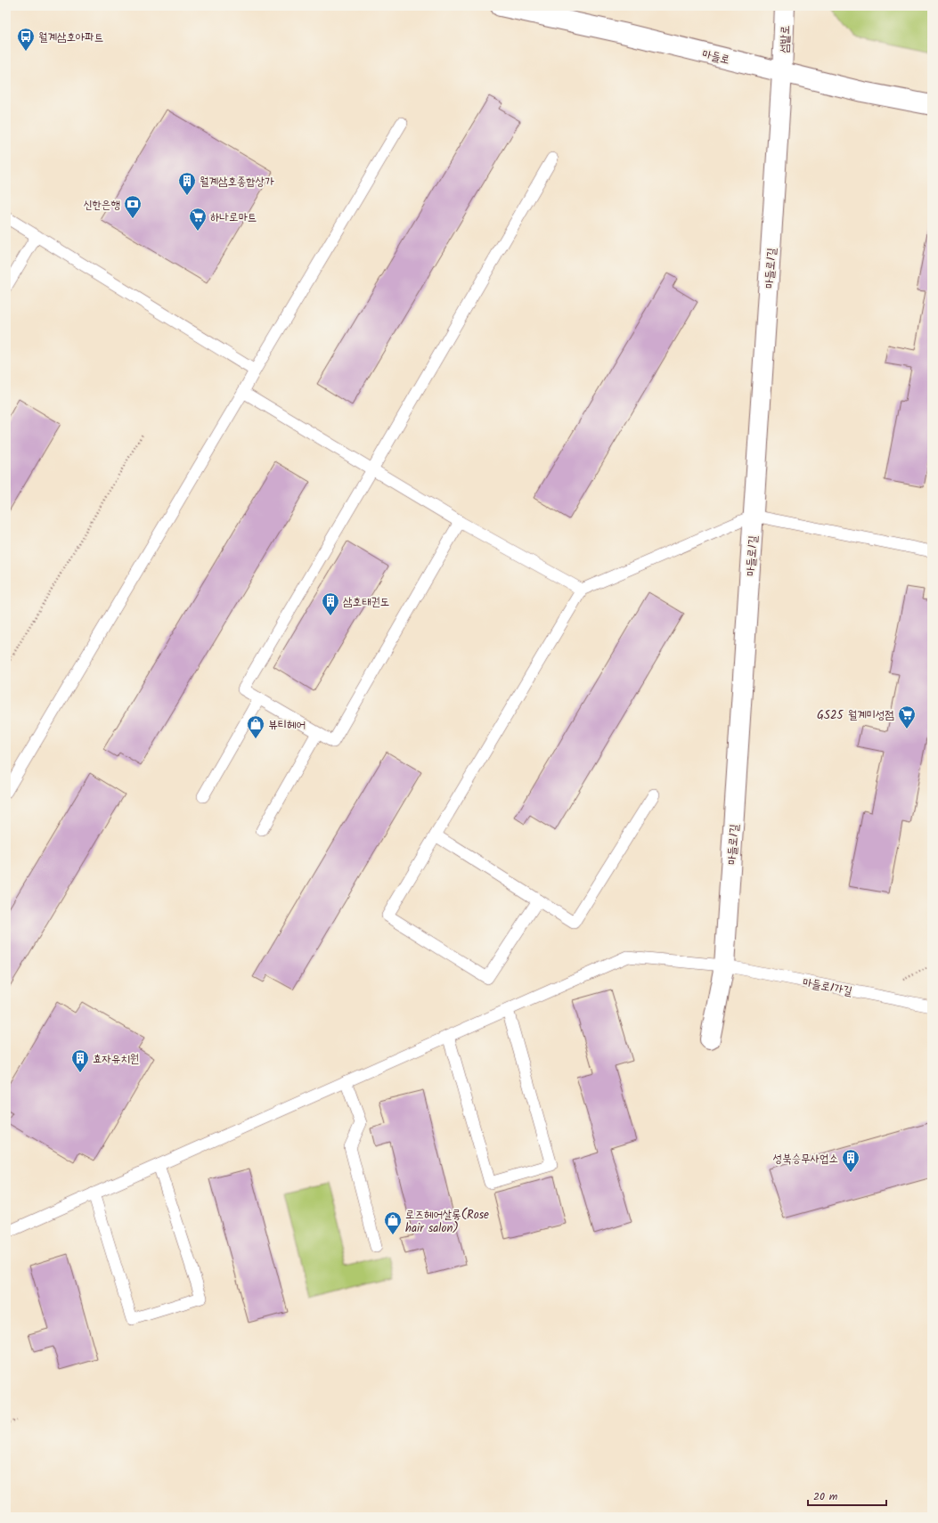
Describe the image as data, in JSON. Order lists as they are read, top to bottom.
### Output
{
  "streets": {
    "street": ["섬밭로", "마들로", "마들로1길"],
    "lane": ["마들로1가길"]
  },
  "crossings": [
    ["섬밭로", "마들로"],
    ["섬밭로", "마들로1길"],
    ["마들로", "마들로1길"],
    ["마들로1길", "마들로1가길"]
  ],
  "places": {
    "bus stop": ["월계삼호아파트"],
    "building": [
      "월계삼호종합상가",
      "삼호태권도",
      "효자유치원",
      "성북승무사업소"
    ],
    "bank": ["신한은행"],
    "supermarket": ["하나로마트", "GS25 월계미성점"],
    "shop": ["뷰티헤어", "로즈헤어살롱(Rose hair salon)"]
  },
  "scale_bar": "20 m"
}
